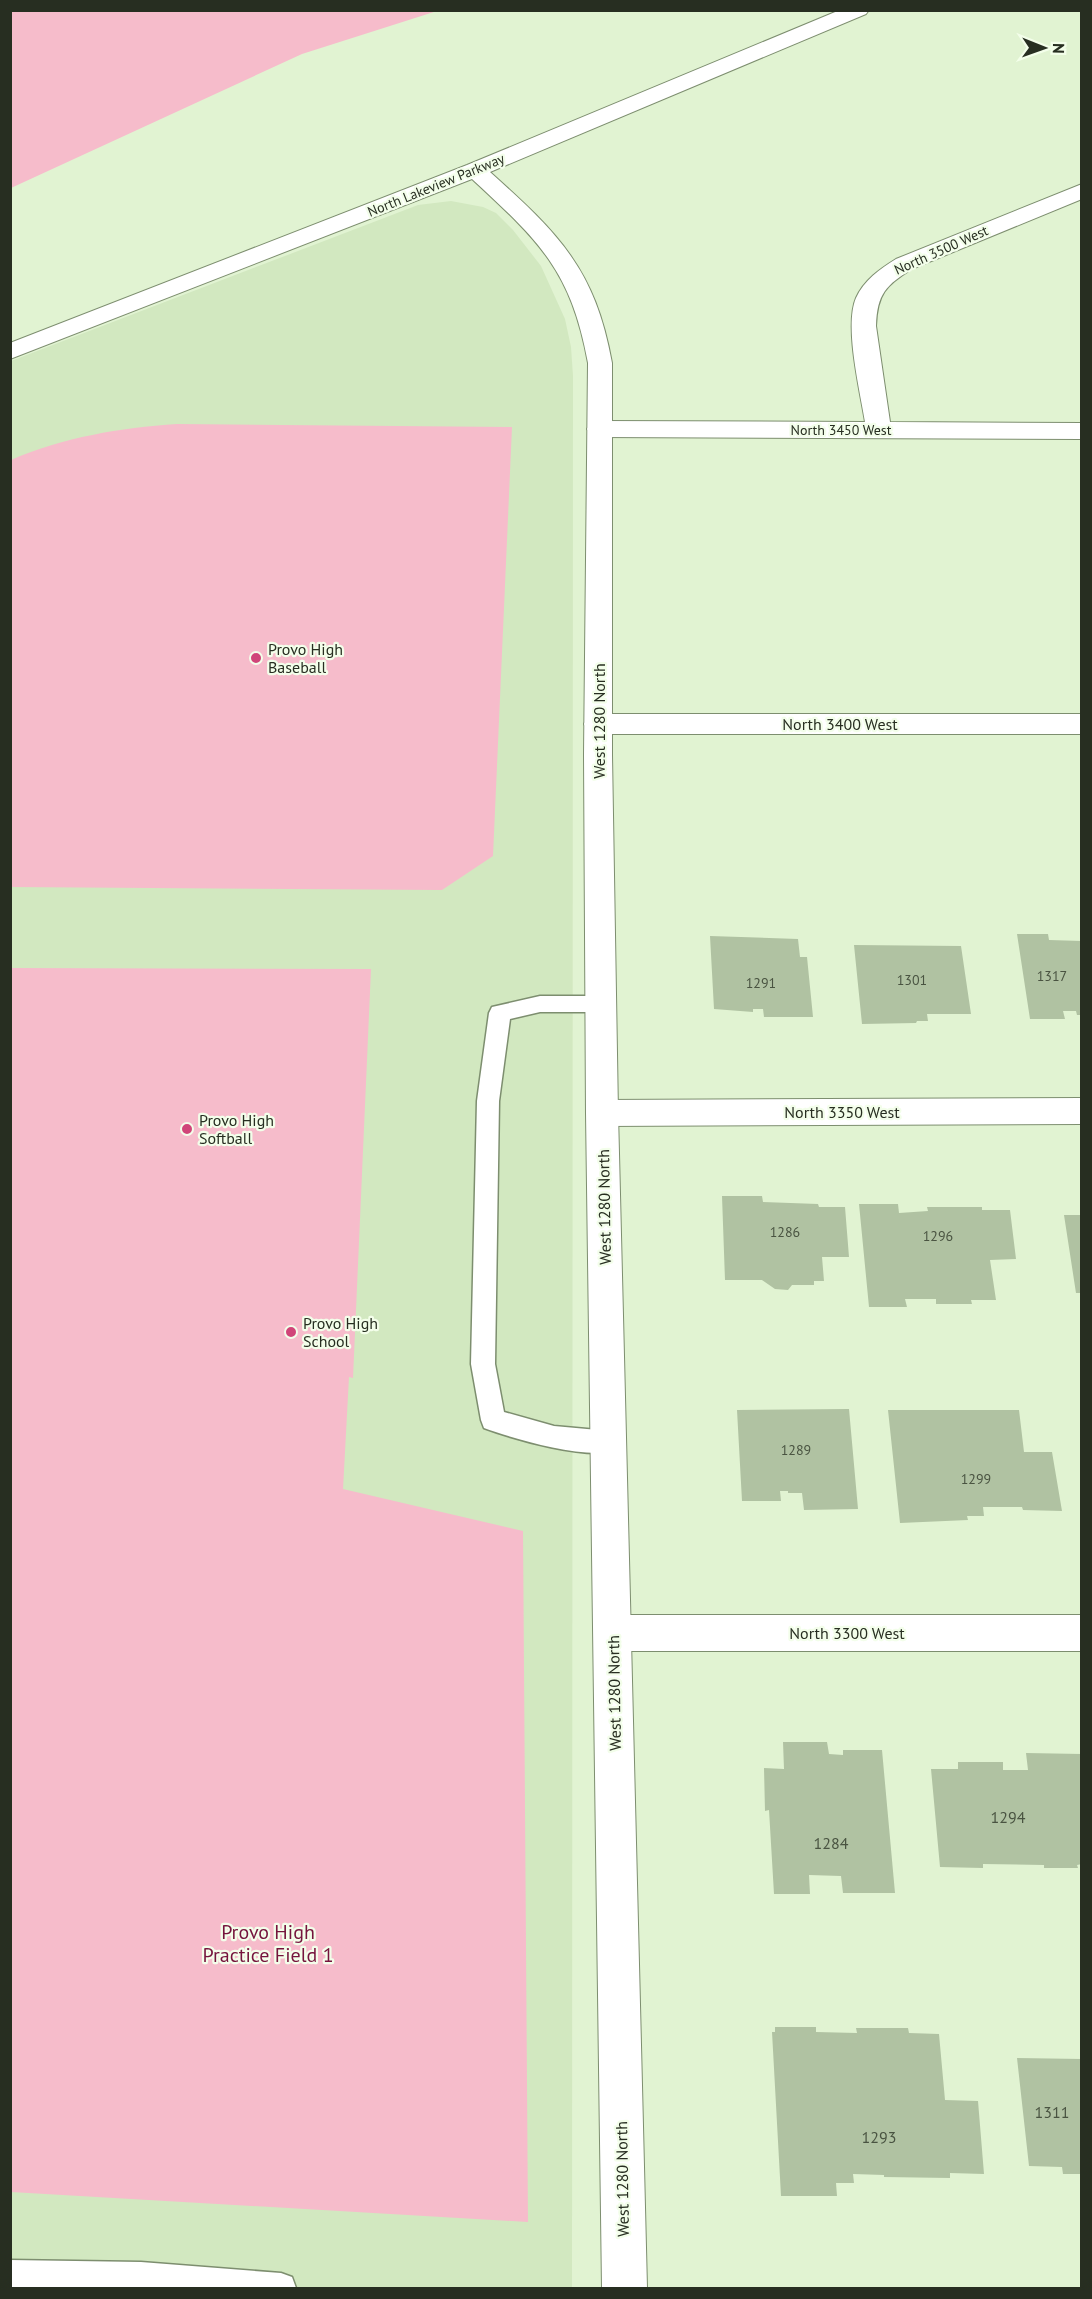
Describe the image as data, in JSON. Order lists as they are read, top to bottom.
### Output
{
  "streets": {
    "street": [
      "North Lakeview Parkway",
      "North 3500 West",
      "North 3450 West",
      "West 1280 North",
      "North 3400 West",
      "North 3350 West",
      "North 3300 West"
    ]
  },
  "crossings": [
    ["North Lakeview Parkway", "West 1280 North"],
    ["North 3500 West", "North 3450 West"],
    ["North 3450 West", "West 1280 North"],
    ["West 1280 North", "North 3400 West"],
    ["West 1280 North", "North 3350 West"],
    ["West 1280 North", "North 3300 West"]
  ],
  "parks": ["Provo High Practice Field 1"],
  "places": ["Provo High Baseball", "Provo High Softball", "Provo High School"],
  "house_numbers": [
    "1317",
    "1301",
    "1291",
    "1286",
    "1296",
    "1289",
    "1299",
    "1294",
    "1284",
    "1311",
    "1293"
  ],
  "north": "right"
}
